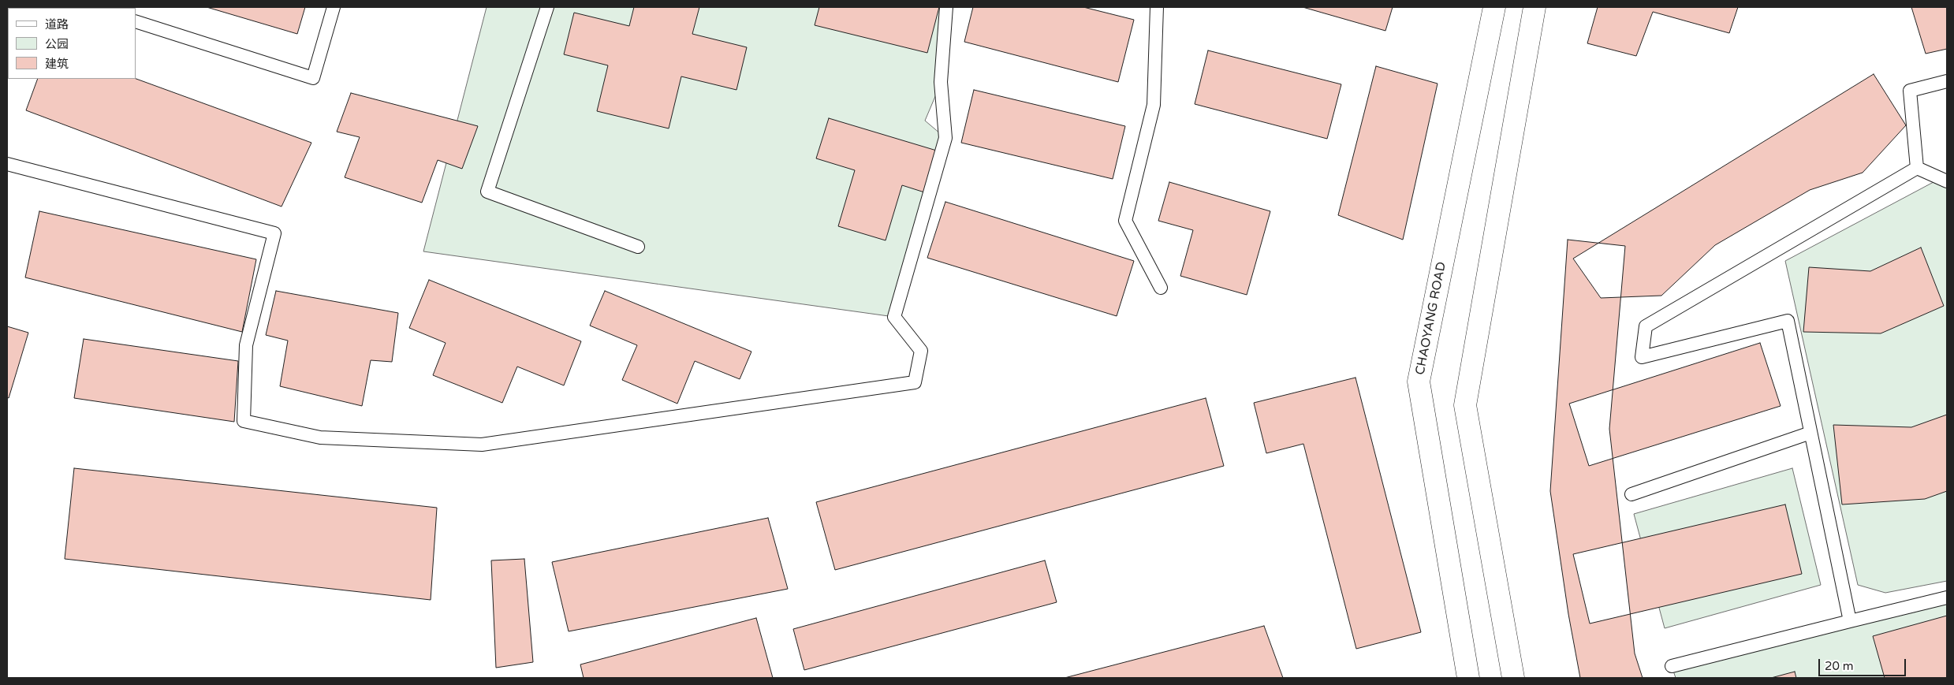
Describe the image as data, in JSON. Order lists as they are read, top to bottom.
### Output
{
  "streets": {
    "main road": ["CHAOYANG ROAD"]
  },
  "legend": ["道路", "公园", "建筑"],
  "scale_bar": "20 m"
}
